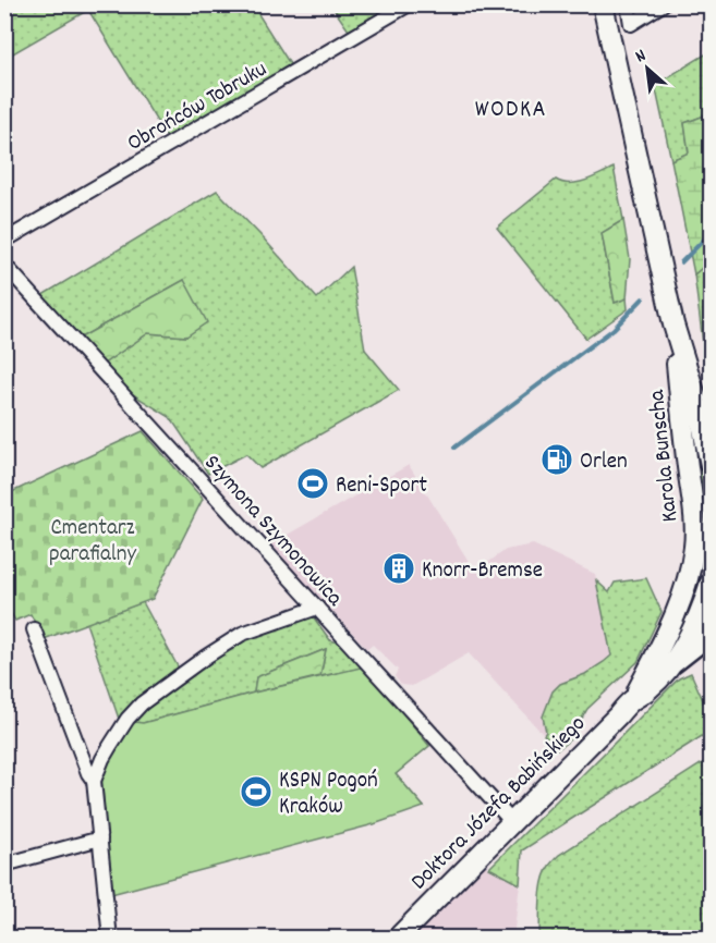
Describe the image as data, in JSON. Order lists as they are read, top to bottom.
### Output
{
  "streets": {
    "main road": ["Karola Bunscha", "Doktora Józefa Babińskiego"],
    "street": ["Obrońców Tobruku", "Szymona Szymonowica"]
  },
  "crossings": [
    ["Karola Bunscha", "Doktora Józefa Babińskiego"],
    ["Szymona Szymonowica", "Doktora Józefa Babińskiego"]
  ],
  "districts": ["WODKA"],
  "parks": ["Cmentarz parafialny"],
  "places": {
    "fuel station": ["Orlen"],
    "sports": ["Reni-Sport", "KSPN Pogoń Kraków"],
    "building": ["Knorr-Bremse"]
  },
  "north": "top left"
}
